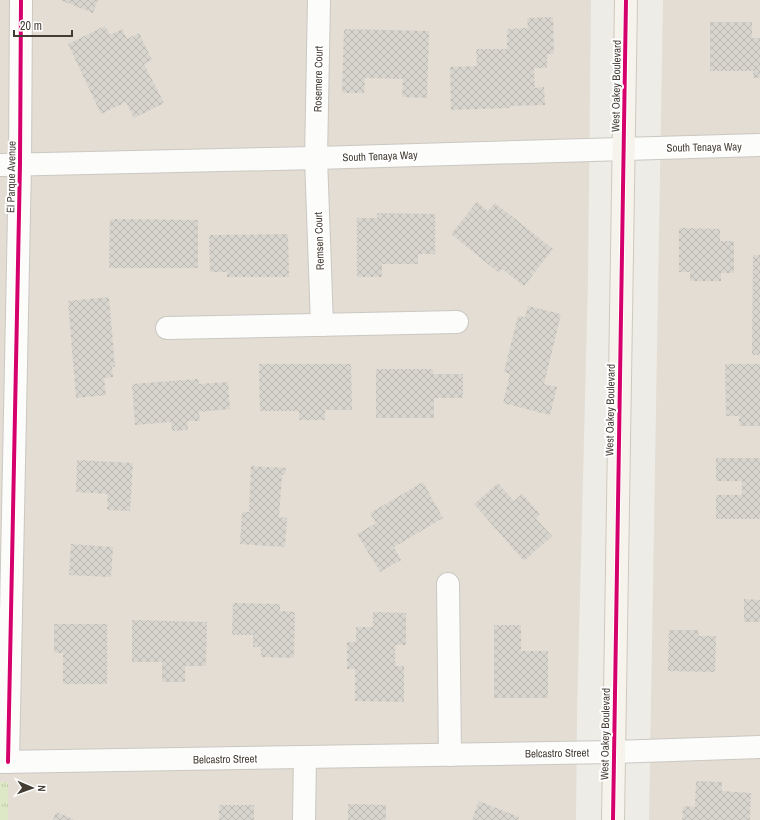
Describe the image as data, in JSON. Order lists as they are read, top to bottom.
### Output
{
  "streets": {
    "main road": ["West Oakey Boulevard"],
    "street": [
      "Rosemere Court",
      "South Tenaya Way",
      "El Parque Avenue",
      "Remsen Court",
      "Belcastro Street"
    ]
  },
  "crossings": [
    ["Rosemere Court", "South Tenaya Way"],
    ["Rosemere Court", "Remsen Court"],
    ["West Oakey Boulevard", "South Tenaya Way"],
    ["West Oakey Boulevard", "Belcastro Street"],
    ["South Tenaya Way", "El Parque Avenue"],
    ["South Tenaya Way", "Remsen Court"],
    ["El Parque Avenue", "Belcastro Street"]
  ],
  "scale_bar": "20 m",
  "north": "right"
}
